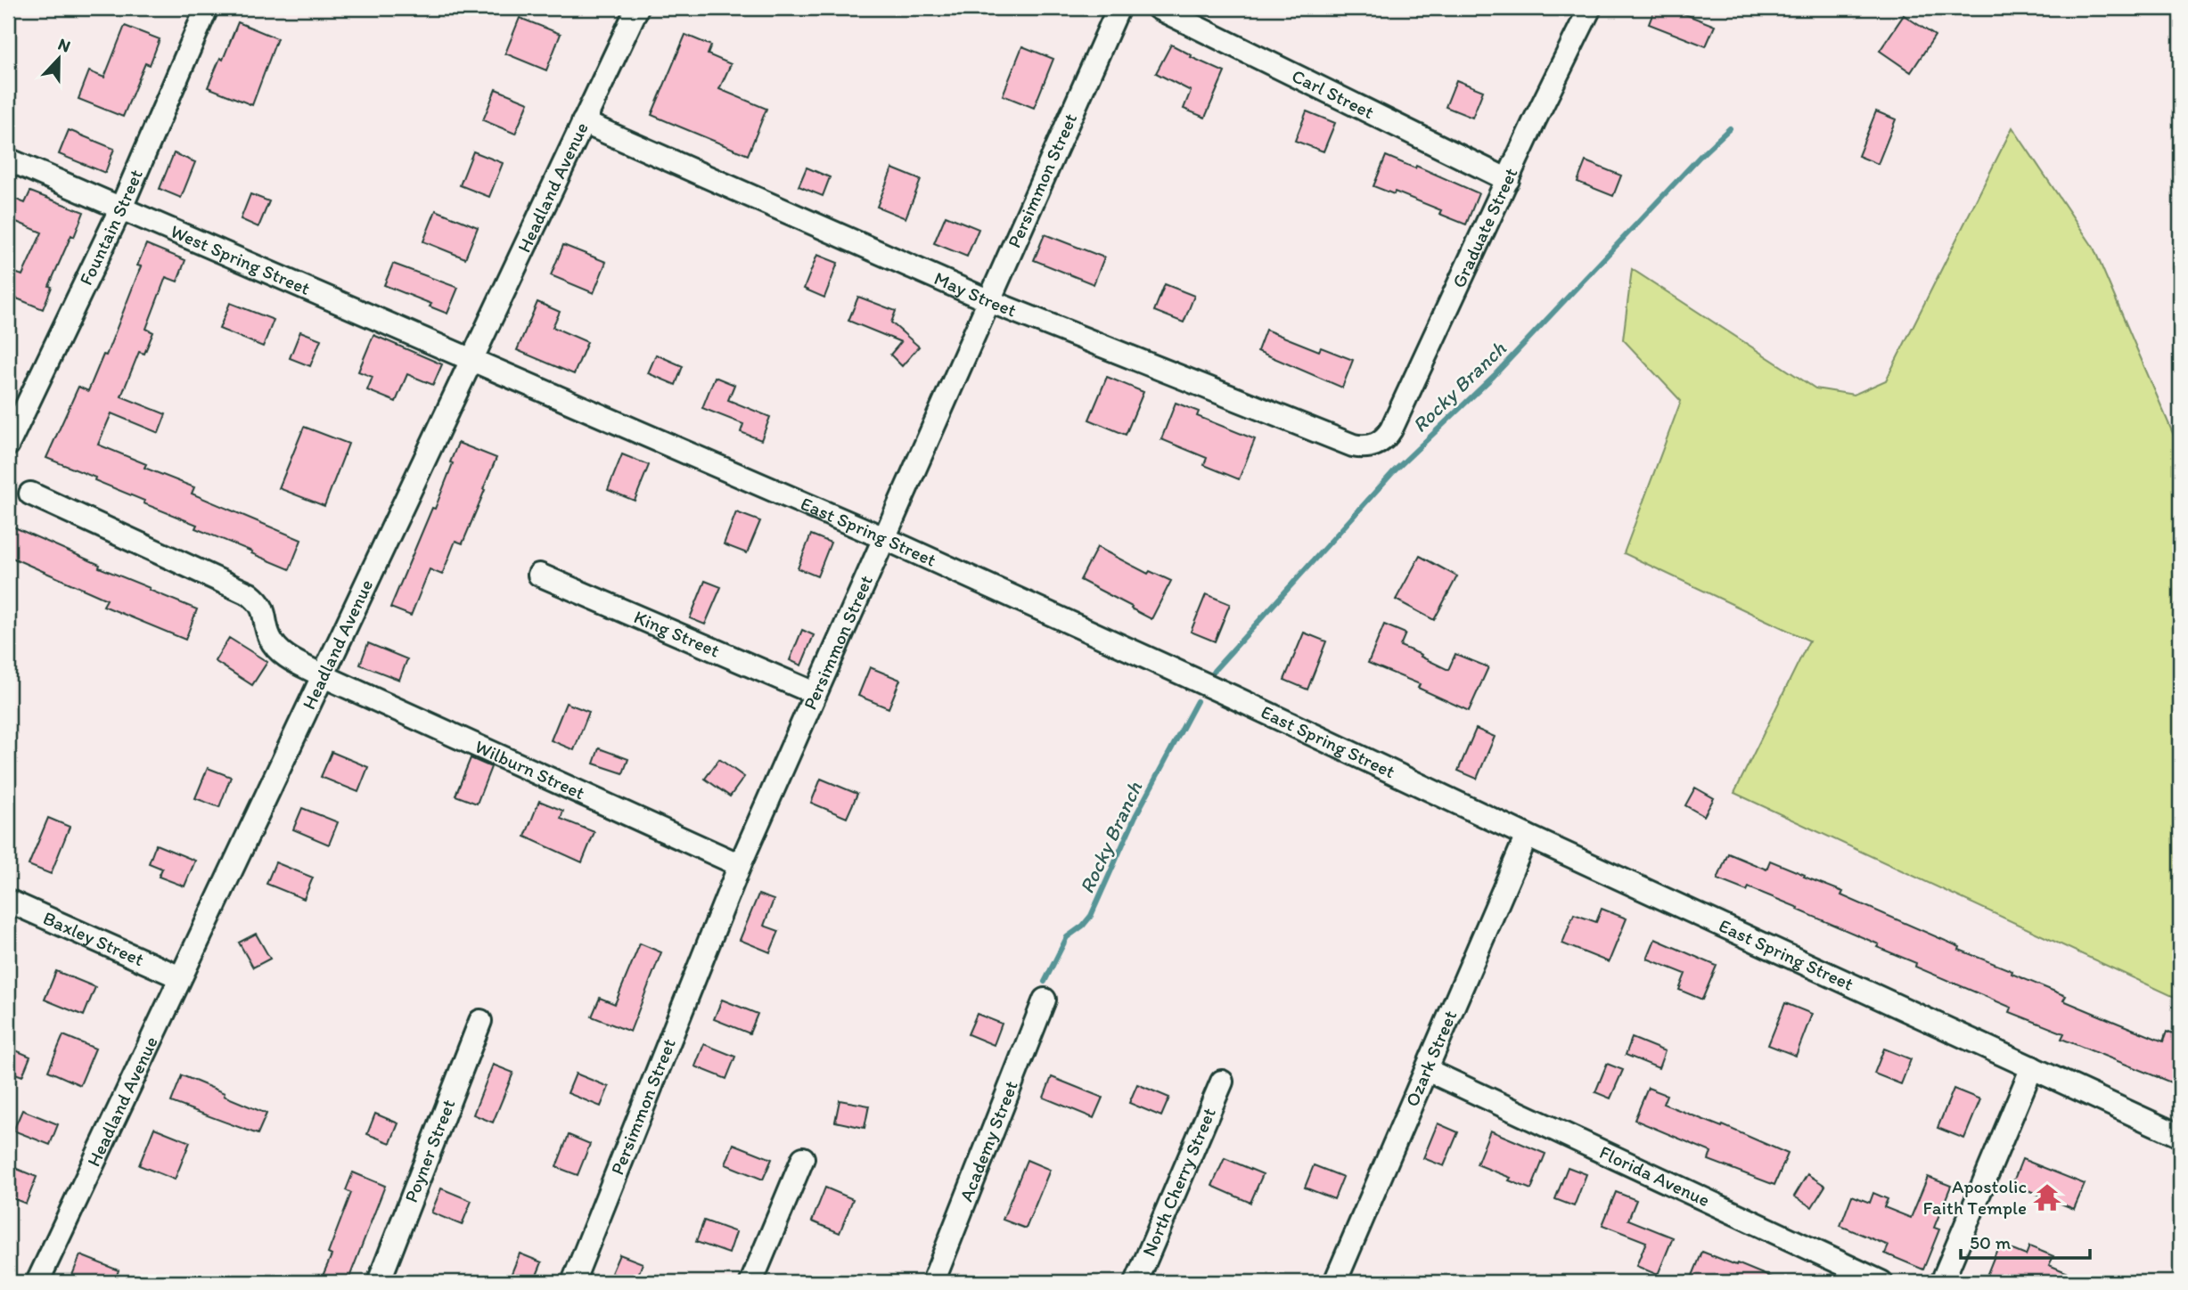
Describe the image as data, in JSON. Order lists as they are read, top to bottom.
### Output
{
  "streets": {
    "street": [
      "Carl Street",
      "Persimmon Street",
      "Headland Avenue",
      "Fountain Street",
      "Graduate Street",
      "West Spring Street",
      "May Street",
      "East Spring Street",
      "King Street",
      "Wilburn Street",
      "Baxley Street",
      "Ozark Street",
      "Academy Street",
      "Poyner Street",
      "Florida Avenue",
      "North Cherry Street"
    ]
  },
  "crossings": [
    ["Carl Street", "Graduate Street"],
    ["Persimmon Street", "May Street"],
    ["Persimmon Street", "East Spring Street"],
    ["Persimmon Street", "King Street"],
    ["Persimmon Street", "Wilburn Street"],
    ["Headland Avenue", "West Spring Street"],
    ["Headland Avenue", "May Street"],
    ["Headland Avenue", "East Spring Street"],
    ["Headland Avenue", "Wilburn Street"],
    ["Headland Avenue", "Baxley Street"],
    ["Fountain Street", "West Spring Street"],
    ["Graduate Street", "May Street"],
    ["West Spring Street", "East Spring Street"],
    ["East Spring Street", "Ozark Street"],
    ["Ozark Street", "Florida Avenue"]
  ],
  "water": ["Rocky Branch"],
  "places": {
    "temple": ["Apostolic Faith Temple"]
  },
  "scale_bar": "50 m",
  "north": "top"
}
